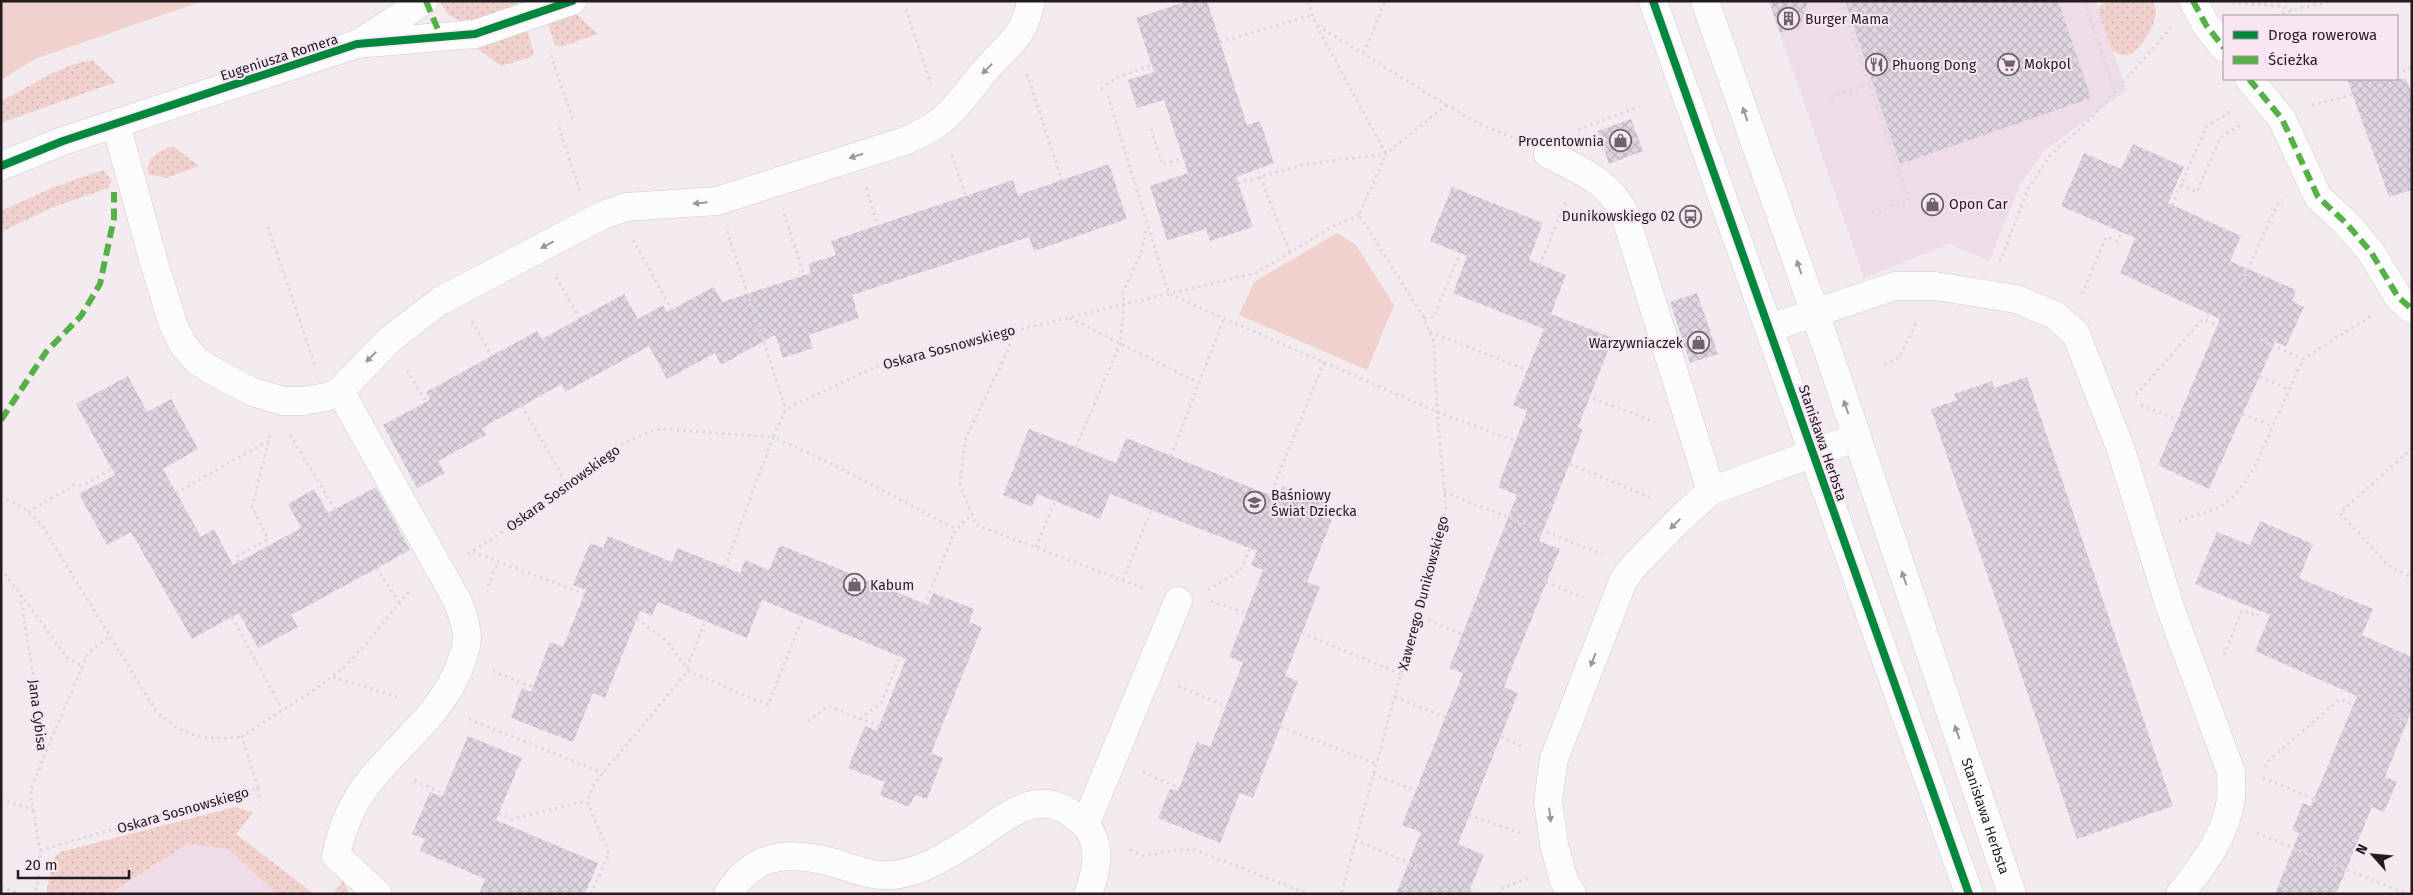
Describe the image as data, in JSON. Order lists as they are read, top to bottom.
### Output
{
  "streets": {
    "street": ["Eugeniusza Romera", "Stanisława Herbsta"],
    "path": ["Oskara Sosnowskiego", "Xawerego Dunikowskiego", "Jana Cybisa"]
  },
  "crossings": [
    ["Oskara Sosnowskiego", "Xawerego Dunikowskiego"],
    ["Oskara Sosnowskiego", "Jana Cybisa"]
  ],
  "places": {
    "building": ["Burger Mama"],
    "supermarket": ["Mokpol"],
    "restaurant": ["Phuong Dong"],
    "shop": [
      "Procentownia",
      "Opon Car",
      "Warzywniaczek",
      "Kabum"
    ],
    "bus stop": ["Dunikowskiego 02"],
    "school or university": ["Baśniowy Świat Dziecka"]
  },
  "legend": ["Droga rowerowa", "Ścieżka"],
  "scale_bar": "20 m",
  "north": "top left"
}
